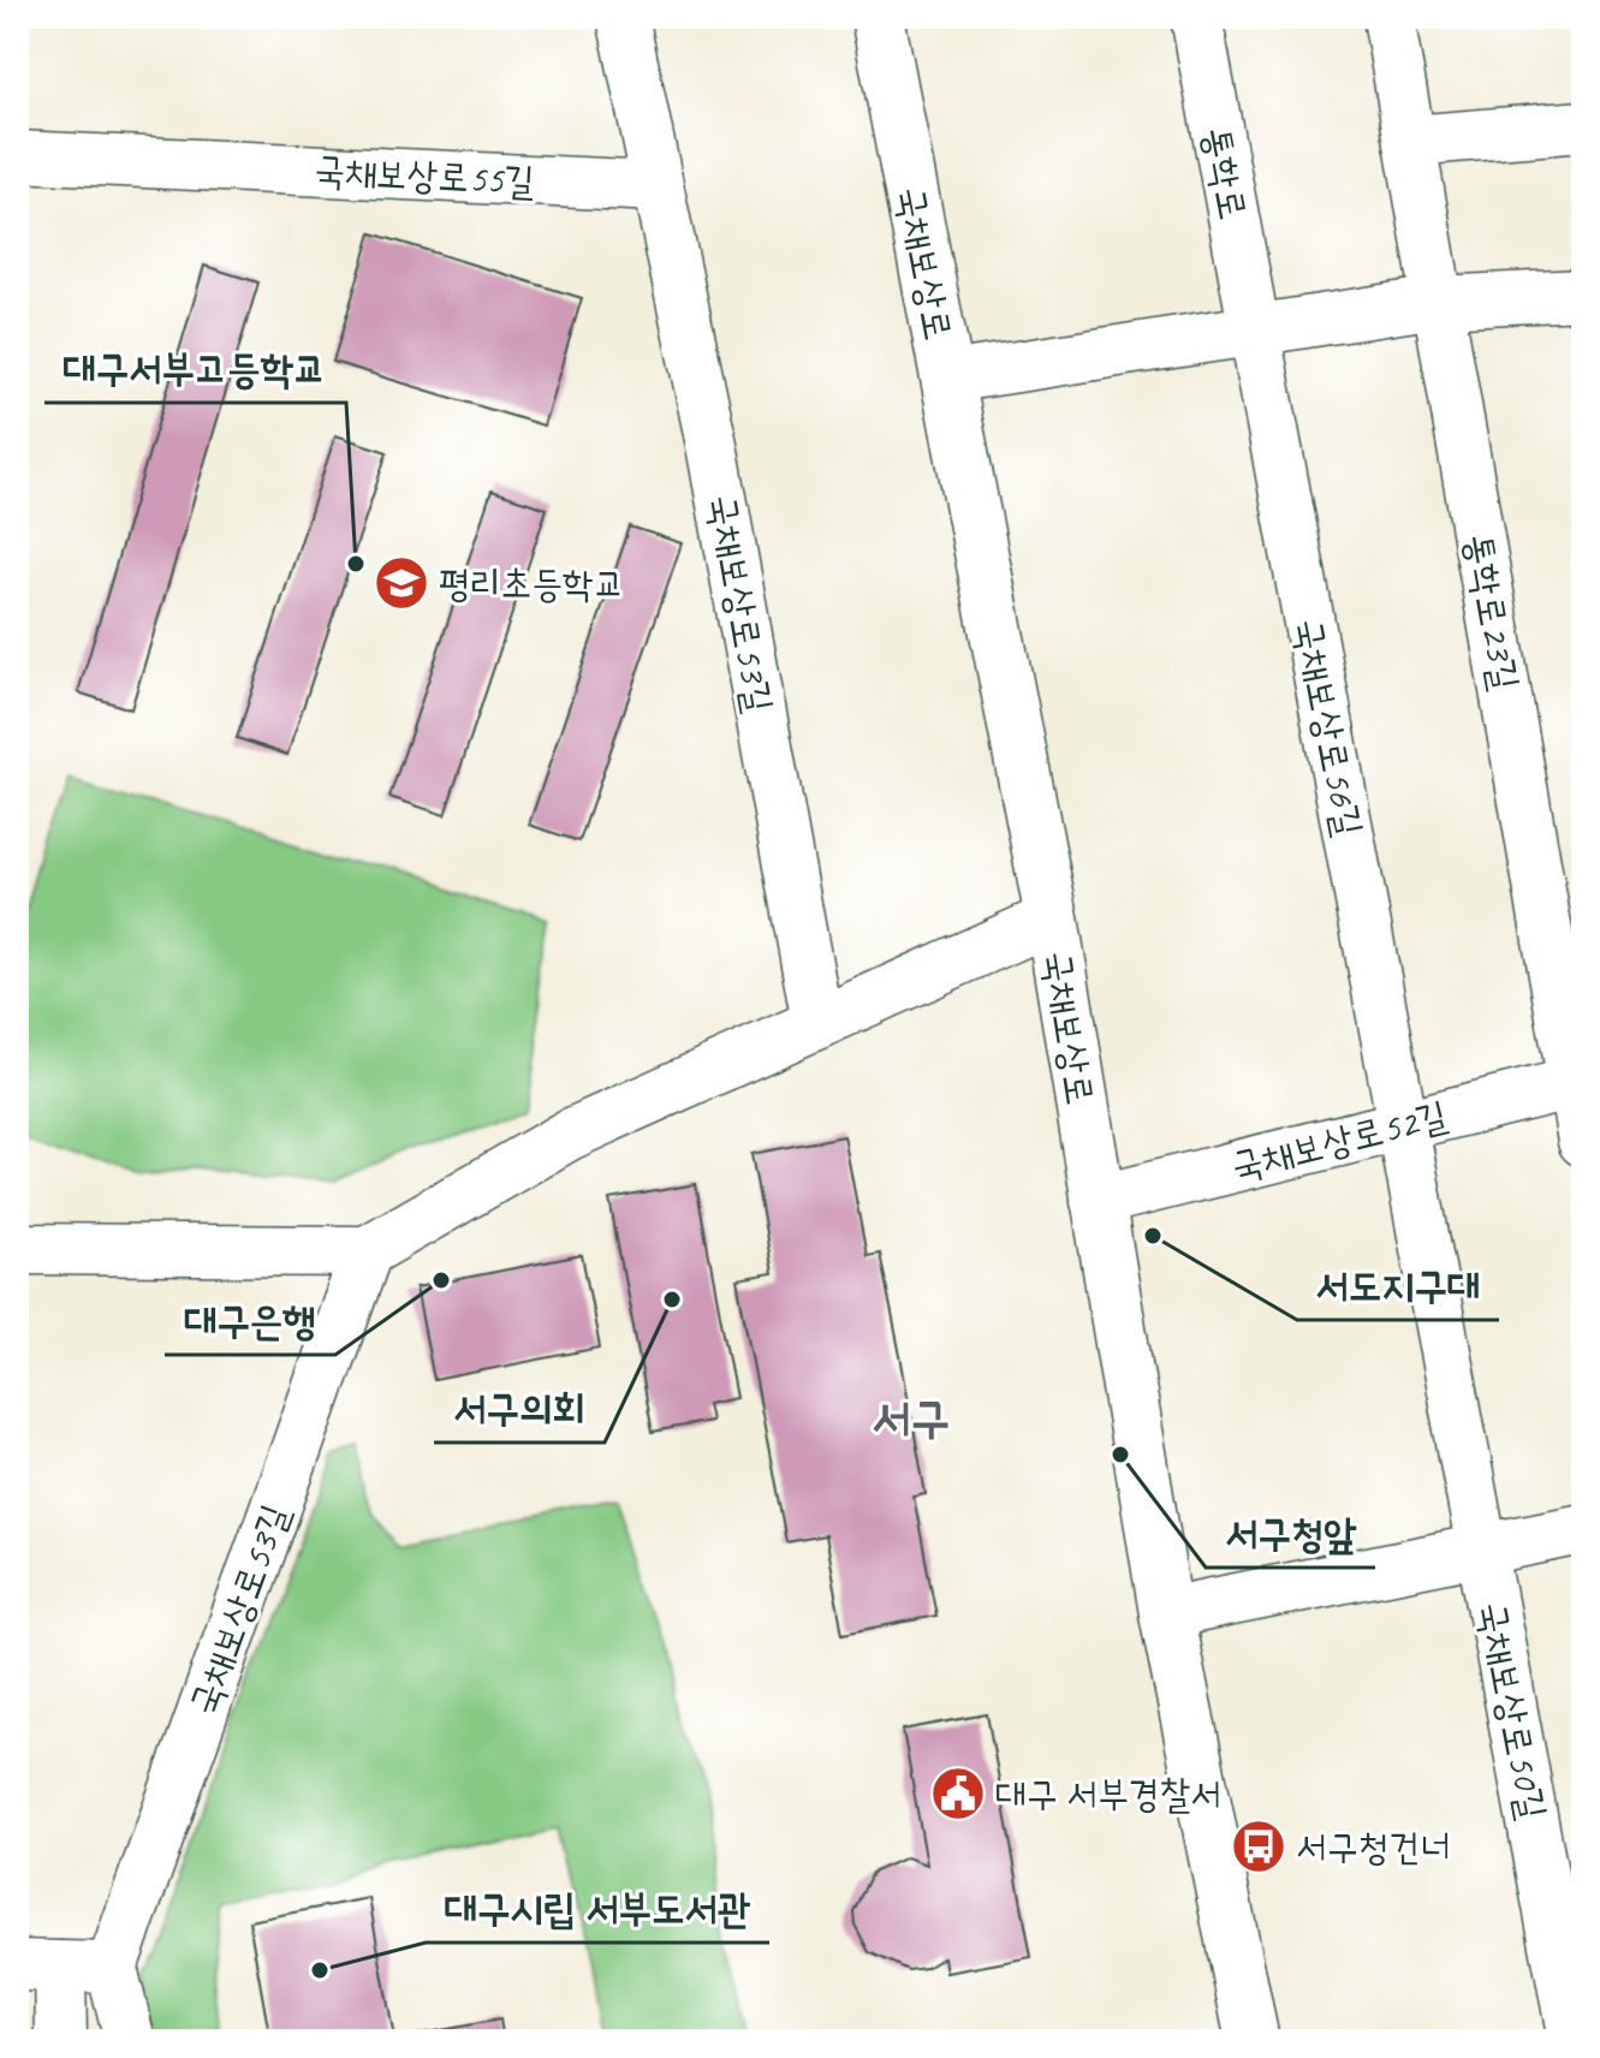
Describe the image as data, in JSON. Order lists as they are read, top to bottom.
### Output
{
  "streets": {
    "main road": ["국채보상로"],
    "street": [
      "통학로",
      "국채보상로55길",
      "국채보상로53길",
      "통학로23길",
      "국채보상로56길",
      "국채보상로52길",
      "국채보상로50길"
    ]
  },
  "crossings": [
    ["통학로", "국채보상로56길"],
    ["국채보상로55길", "국채보상로53길"],
    ["국채보상로", "국채보상로52길"],
    ["국채보상로", "국채보상로50길"],
    ["통학로23길", "국채보상로52길"],
    ["국채보상로56길", "국채보상로52길"],
    ["국채보상로56길", "국채보상로50길"],
    ["국채보상로52길", "국채보상로50길"]
  ],
  "districts": ["서구"],
  "places": {
    "other": [
      "대구서부고등학교",
      "서도지구대",
      "대구은행",
      "서구의회",
      "서구청앞",
      "대구시립 서부도서관"
    ],
    "school or university": ["평리초등학교"],
    "public building": ["대구 서부경찰서"],
    "bus stop": ["서구청건너"]
  }
}
